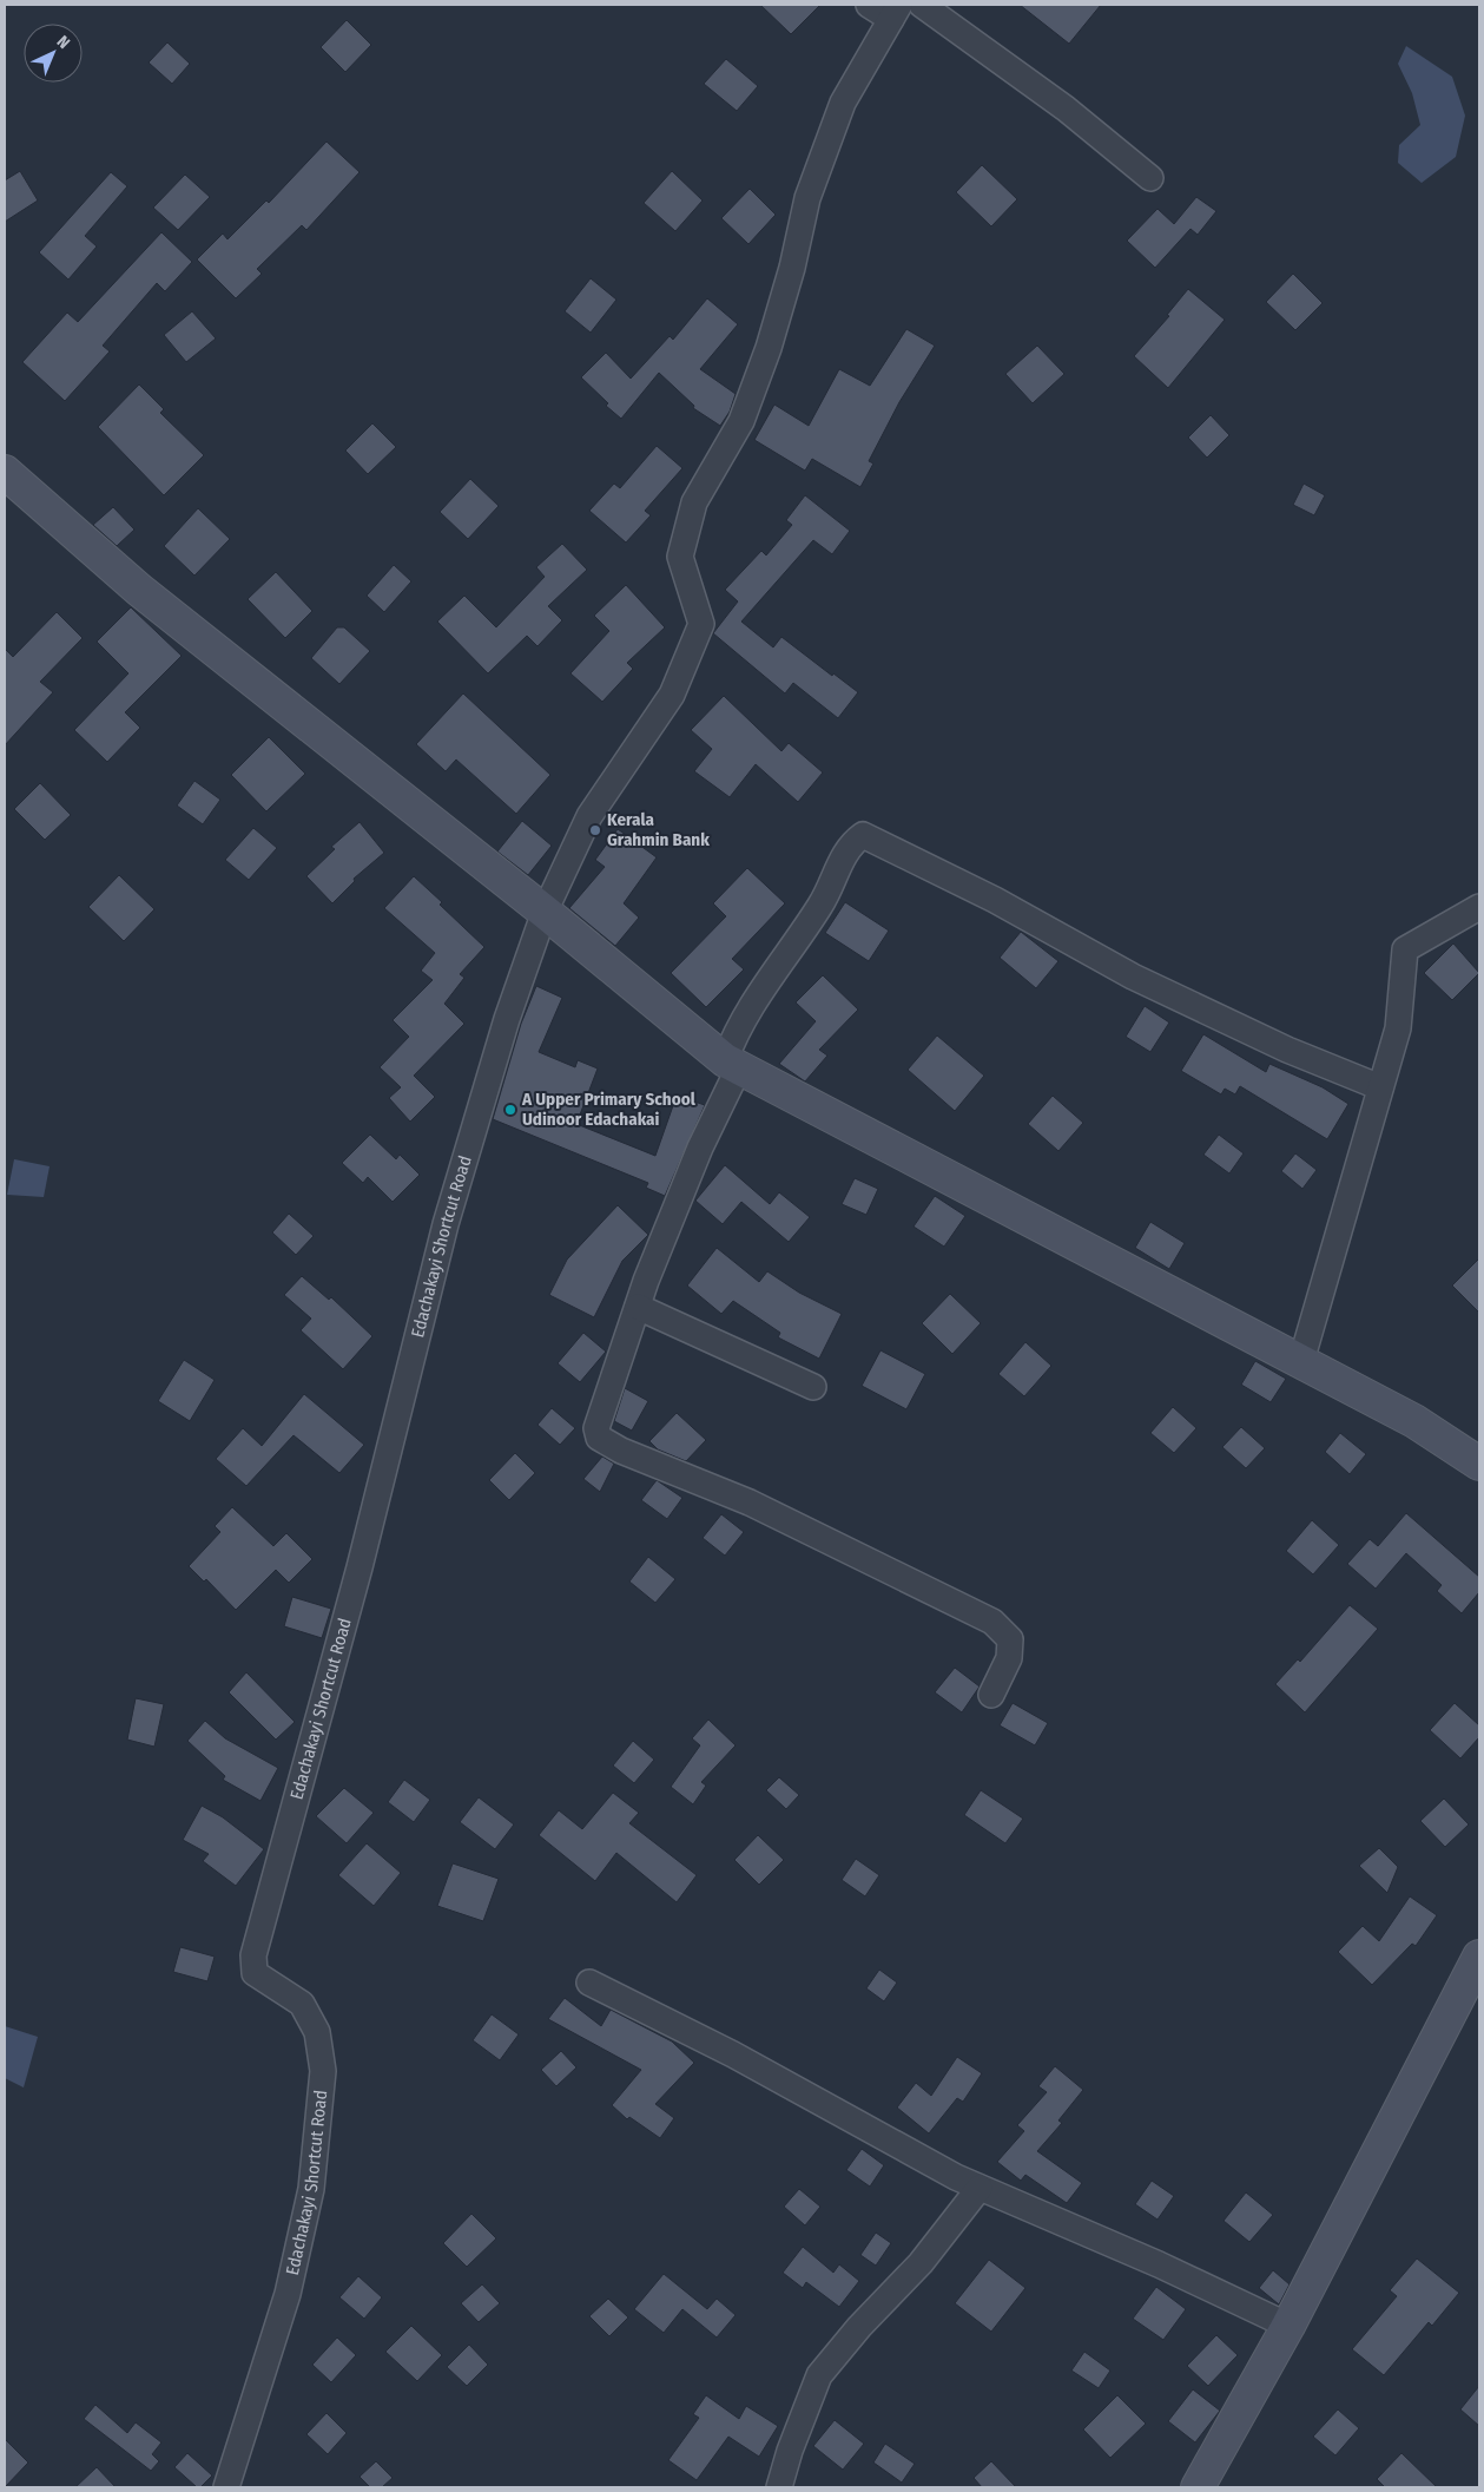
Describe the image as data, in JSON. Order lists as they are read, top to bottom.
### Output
{
  "streets": {
    "street": ["Edachakayi Shortcut Road"]
  },
  "places": ["Kerala Grahmin Bank", "A Upper Primary School Udinoor Edachakai"],
  "north": "top right"
}
